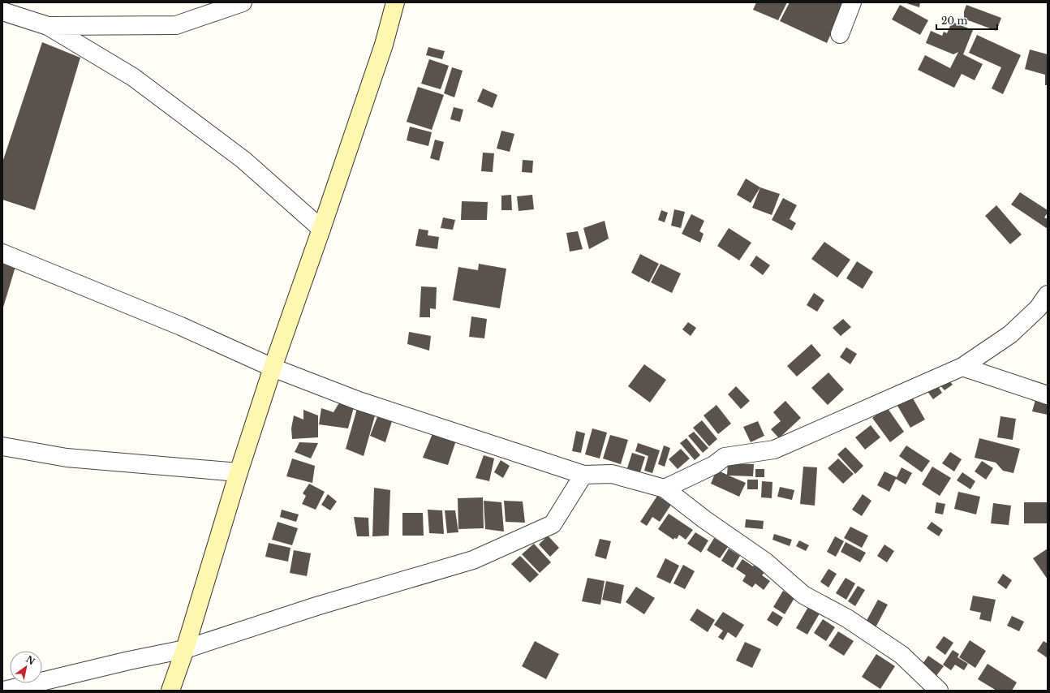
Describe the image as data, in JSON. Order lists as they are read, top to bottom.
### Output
{
  "scale_bar": "20 m",
  "north": "top right"
}
